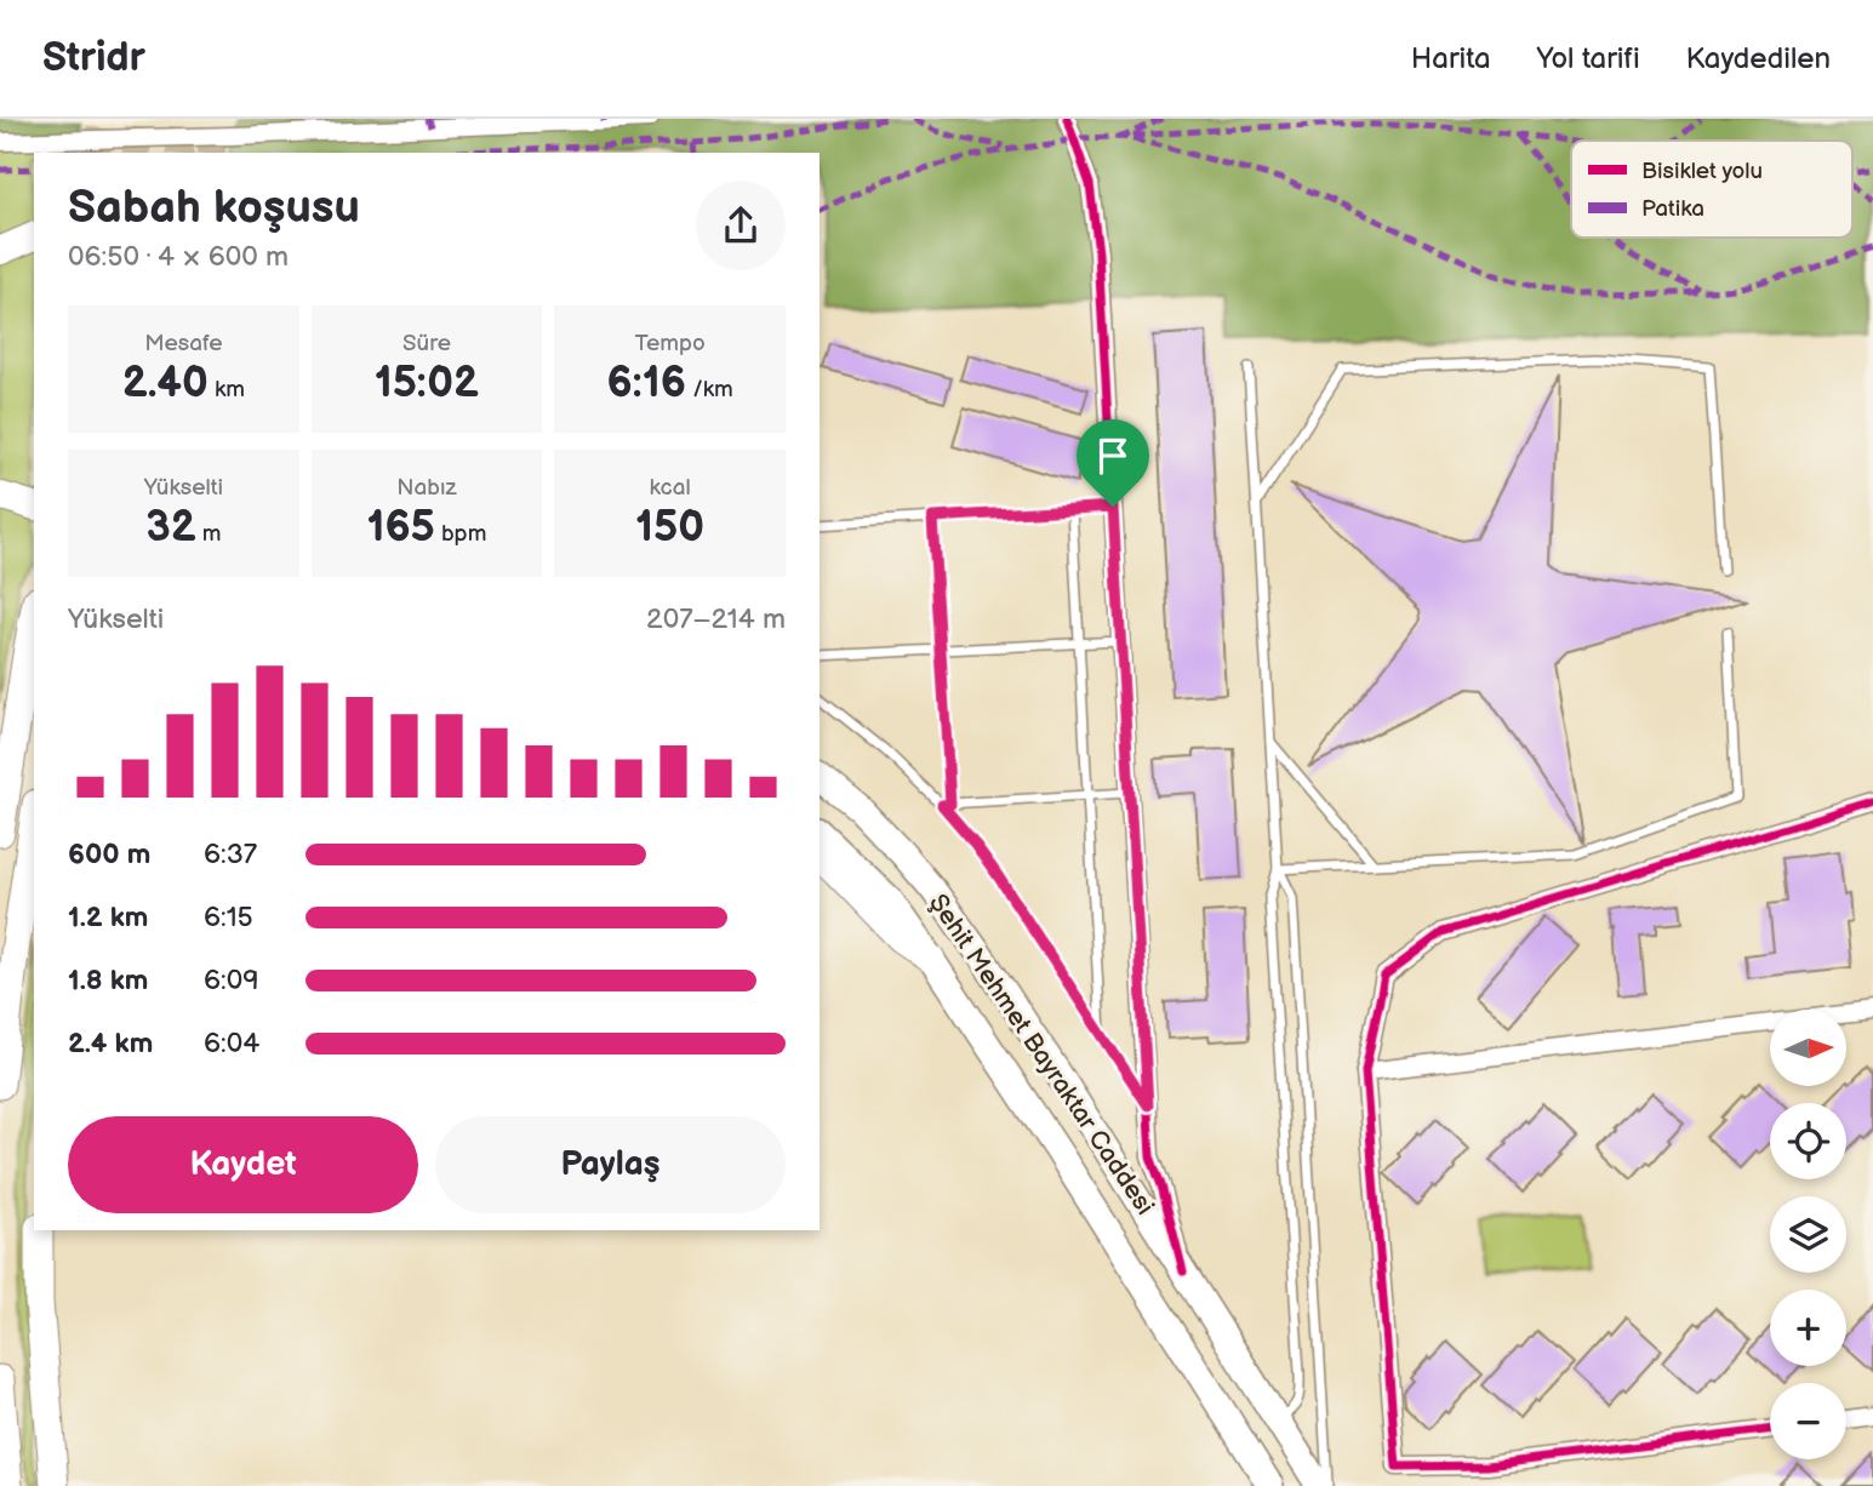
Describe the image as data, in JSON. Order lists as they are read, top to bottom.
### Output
{
  "streets": {
    "main road": ["Şehit Mehmet Bayraktar Caddesi"]
  },
  "legend": ["Bisiklet yolu", "Patika"],
  "north": "right",
  "page": {
    "header": "Stridr",
    "nav": ["Harita", "Yol tarifi", "Kaydedilen"],
    "heading": ["Sabah koşusu", "06:50 · 4 × 600 m"],
    "stats": [
      ["Mesafe", "2.40 km"],
      ["Süre", "15:02"],
      ["Tempo", "6:16 /km"],
      ["Yükselti", "32 m"],
      ["Nabız", "165 bpm"],
      ["kcal", "150"]
    ],
    "chart": ["Yükselti", "207–214 m"],
    "list": [
      {
        "name": "600 m",
        "note": "6:37"
      },
      {
        "name": "1.2 km",
        "note": "6:15"
      },
      {
        "name": "1.8 km",
        "note": "6:09"
      },
      {
        "name": "2.4 km",
        "note": "6:04"
      }
    ],
    "map_buttons": ["+", "−"],
    "buttons": ["Kaydet", "Paylaş"]
  }
}
